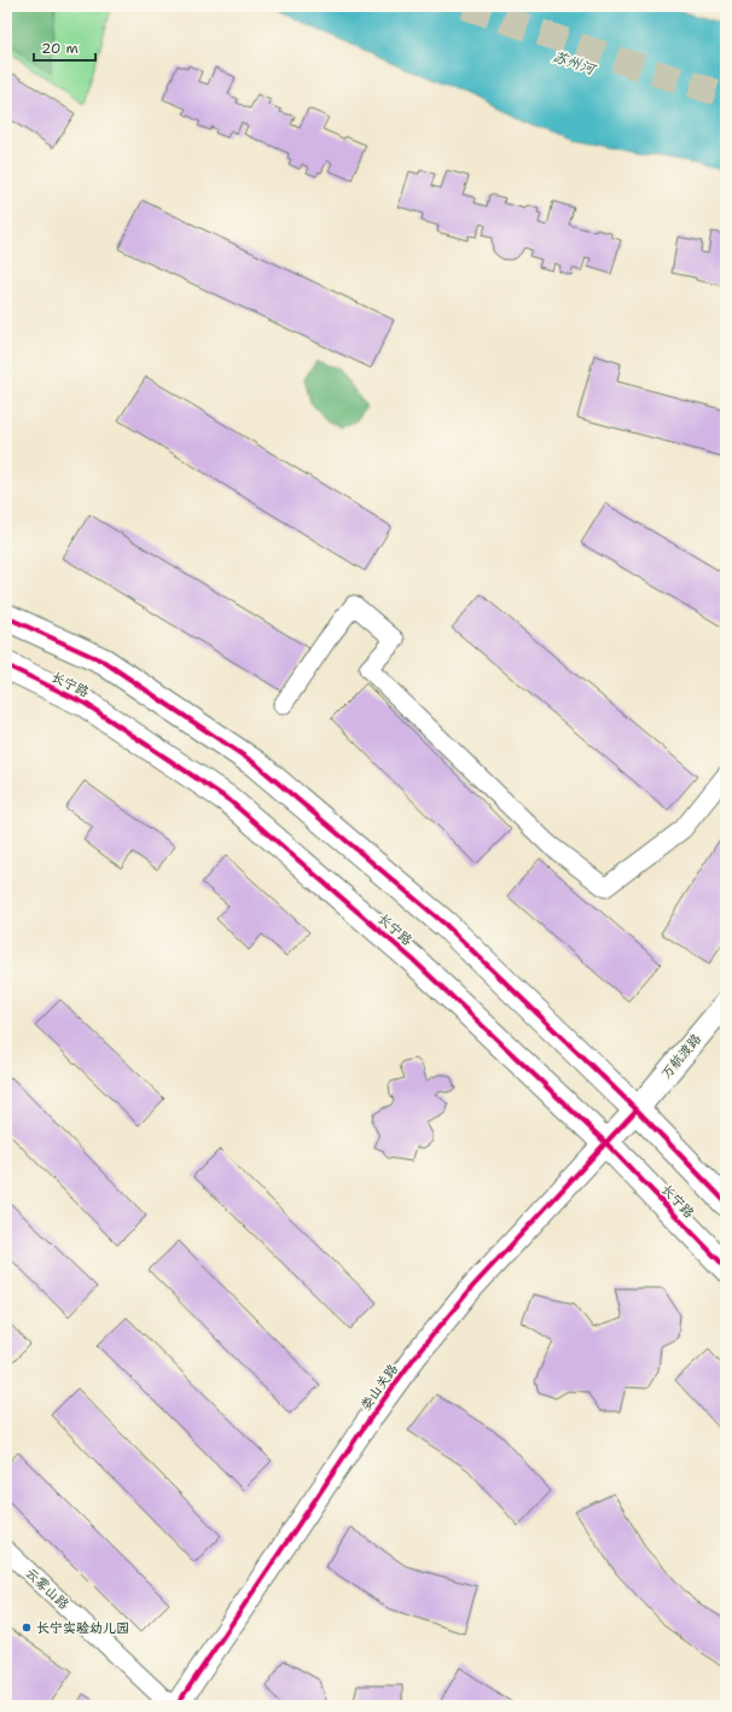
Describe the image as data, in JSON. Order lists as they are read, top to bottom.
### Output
{
  "streets": {
    "main road": ["长宁路"],
    "street": ["万航渡路", "娄山关路", "云雾山路"]
  },
  "crossings": [
    ["长宁路", "娄山关路"],
    ["万航渡路", "娄山关路"]
  ],
  "water": ["苏州河"],
  "places": ["长宁实验幼儿园"],
  "scale_bar": "20 m"
}
